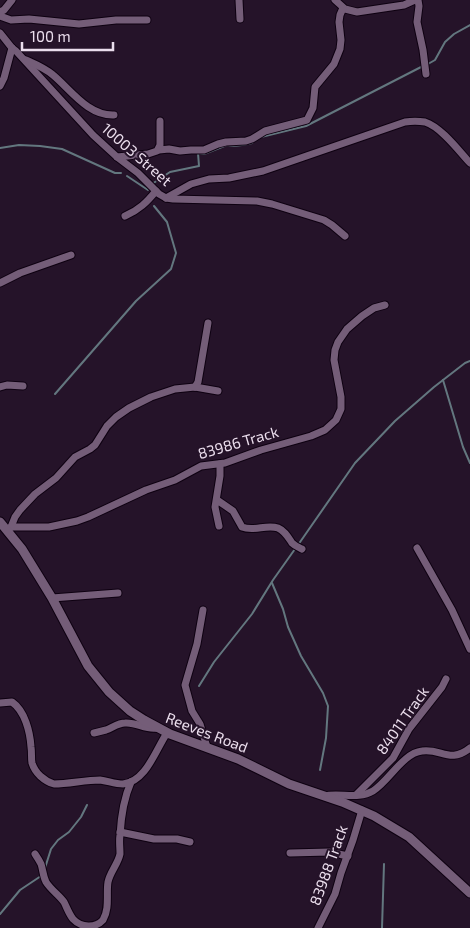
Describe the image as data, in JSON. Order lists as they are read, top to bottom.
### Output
{
  "streets": {
    "street": [
      "10003 Street",
      "83986 Track",
      "84011 Track",
      "Reeves Road",
      "83988 Track"
    ]
  },
  "crossings": [
    ["83986 Track", "Reeves Road"],
    ["Reeves Road", "83988 Track"]
  ],
  "scale_bar": "100 m"
}
